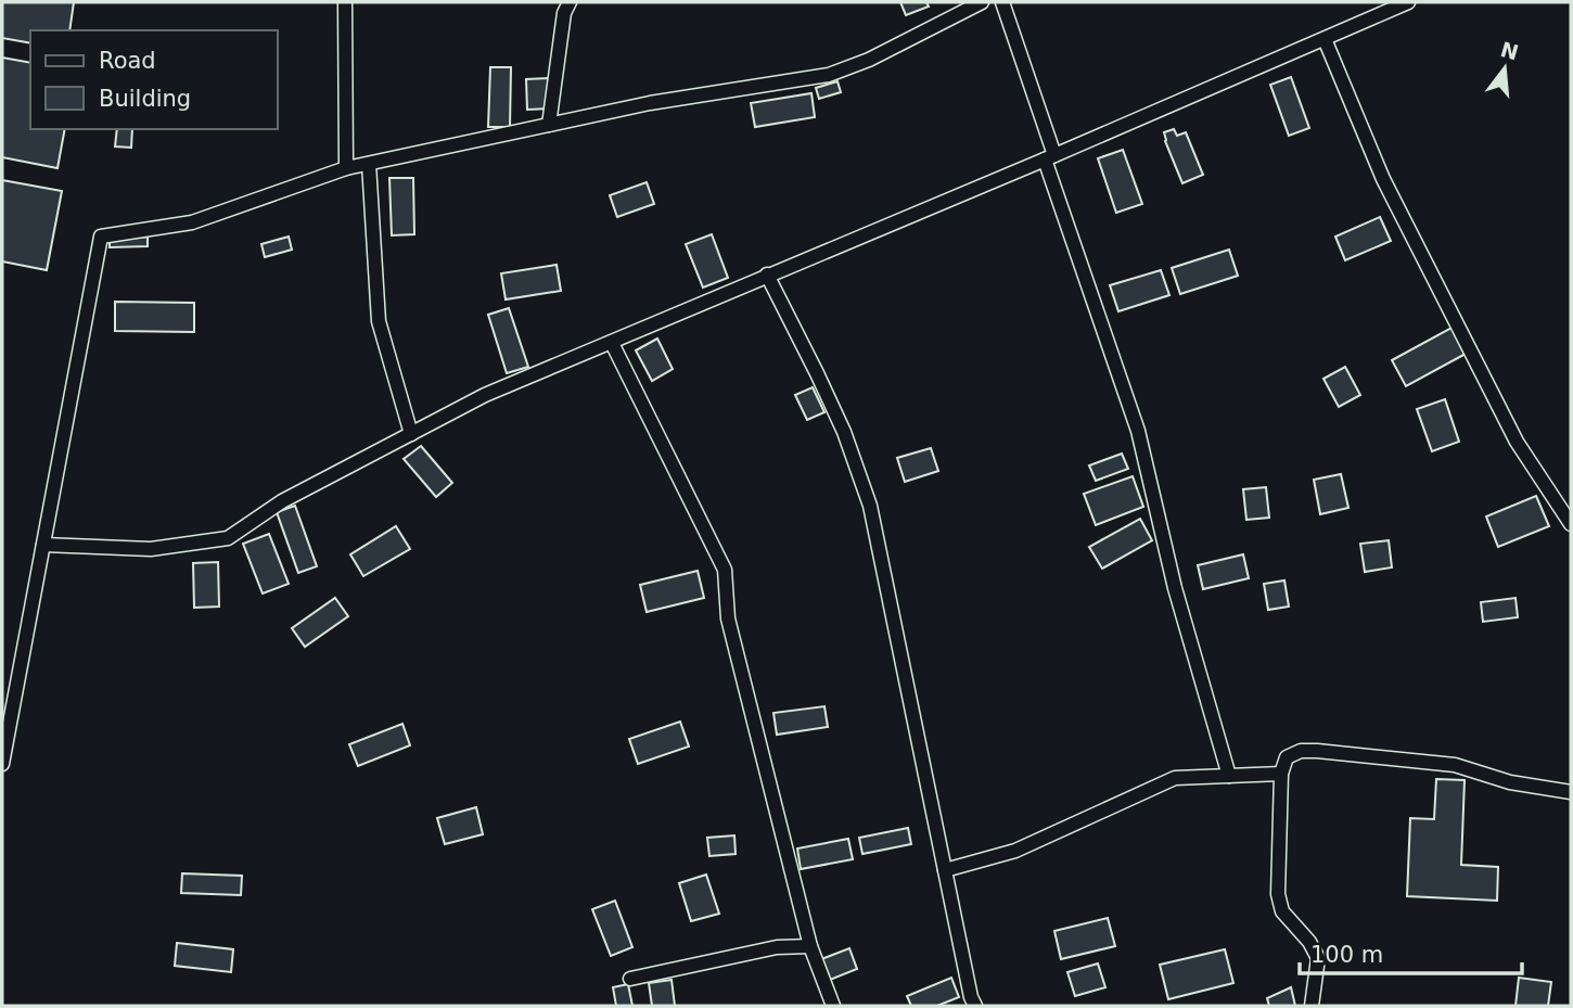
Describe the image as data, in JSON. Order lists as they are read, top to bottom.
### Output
{
  "legend": ["Road", "Building"],
  "scale_bar": "100 m",
  "north": "top"
}
